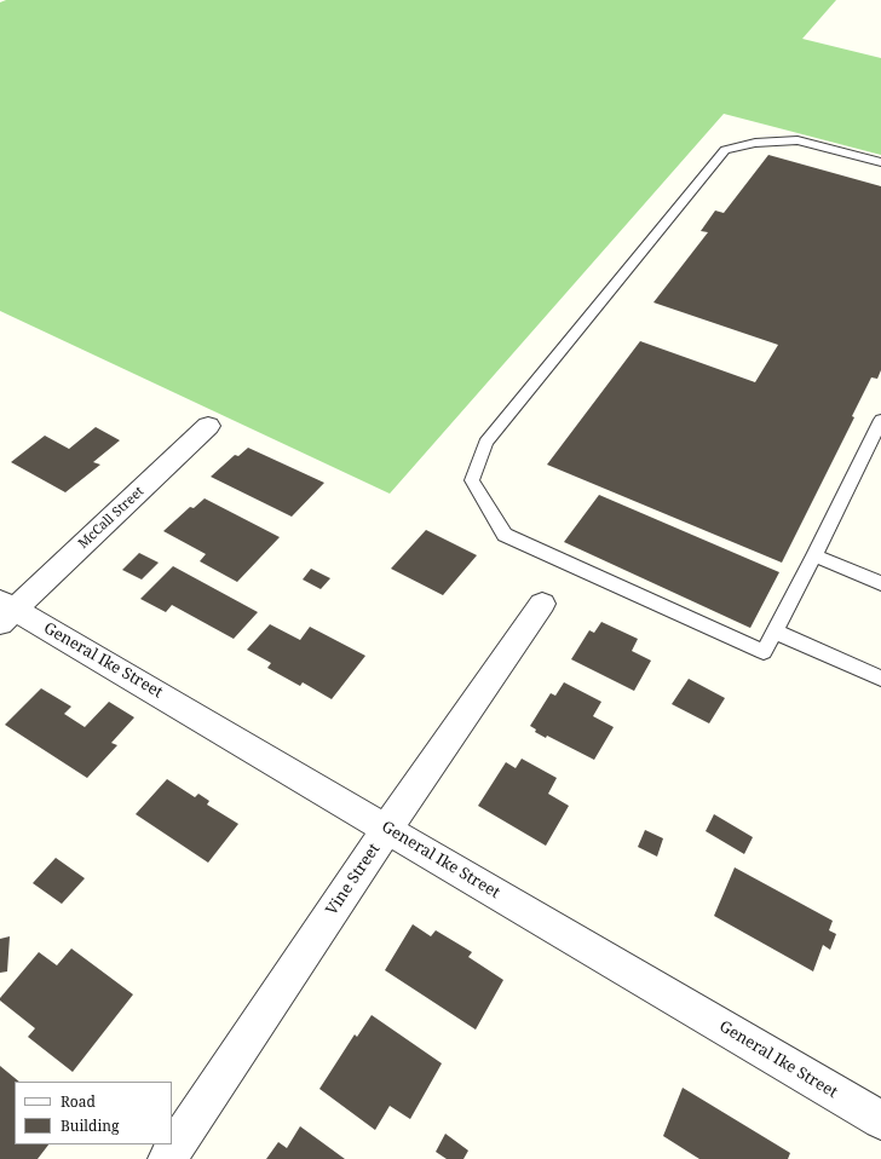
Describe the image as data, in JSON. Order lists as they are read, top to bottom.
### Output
{
  "streets": {
    "street": ["McCall Street", "General Ike Street", "Vine Street"]
  },
  "crossings": [
    ["McCall Street", "General Ike Street"],
    ["General Ike Street", "Vine Street"]
  ],
  "legend": ["Road", "Building"]
}
